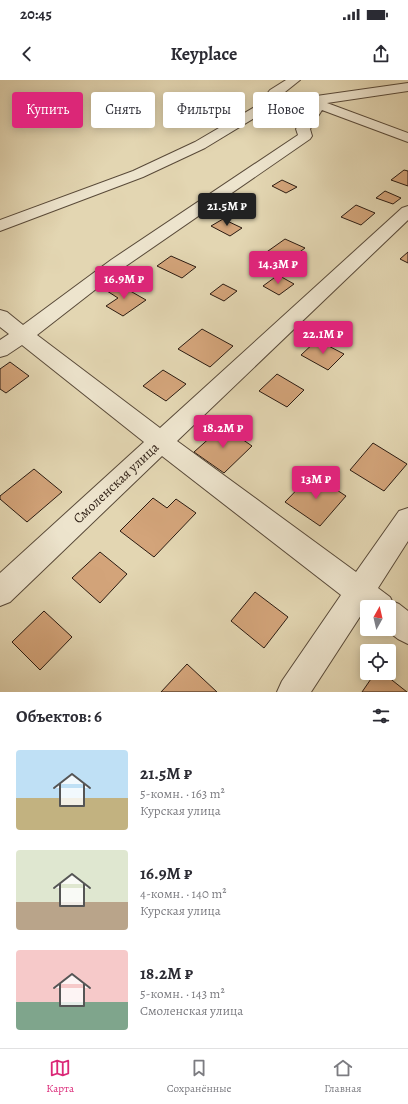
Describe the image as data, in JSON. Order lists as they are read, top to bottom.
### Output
{
  "streets": {
    "street": ["Смоленская улица"]
  },
  "north": "top",
  "page": {
    "status": "20:45",
    "header": "Keyplace",
    "chip": [
      "Купить",
      "Снять",
      "Фильтры",
      "Новое"
    ],
    "price": [
      "21.5M ₽",
      "14.3M ₽",
      "16.9M ₽",
      "22.1M ₽",
      "18.2M ₽",
      "13M ₽"
    ],
    "heading": "Объектов: 6",
    "list": [
      {
        "name": "21.5M ₽",
        "note": "5-комн. · 163 m² · Курская улица"
      },
      {
        "name": "16.9M ₽",
        "note": "4-комн. · 140 m² · Курская улица"
      },
      {
        "name": "18.2M ₽",
        "note": "5-комн. · 143 m² · Смоленская улица"
      }
    ],
    "tabs": ["Карта", "Сохранённые", "Главная"]
  }
}
